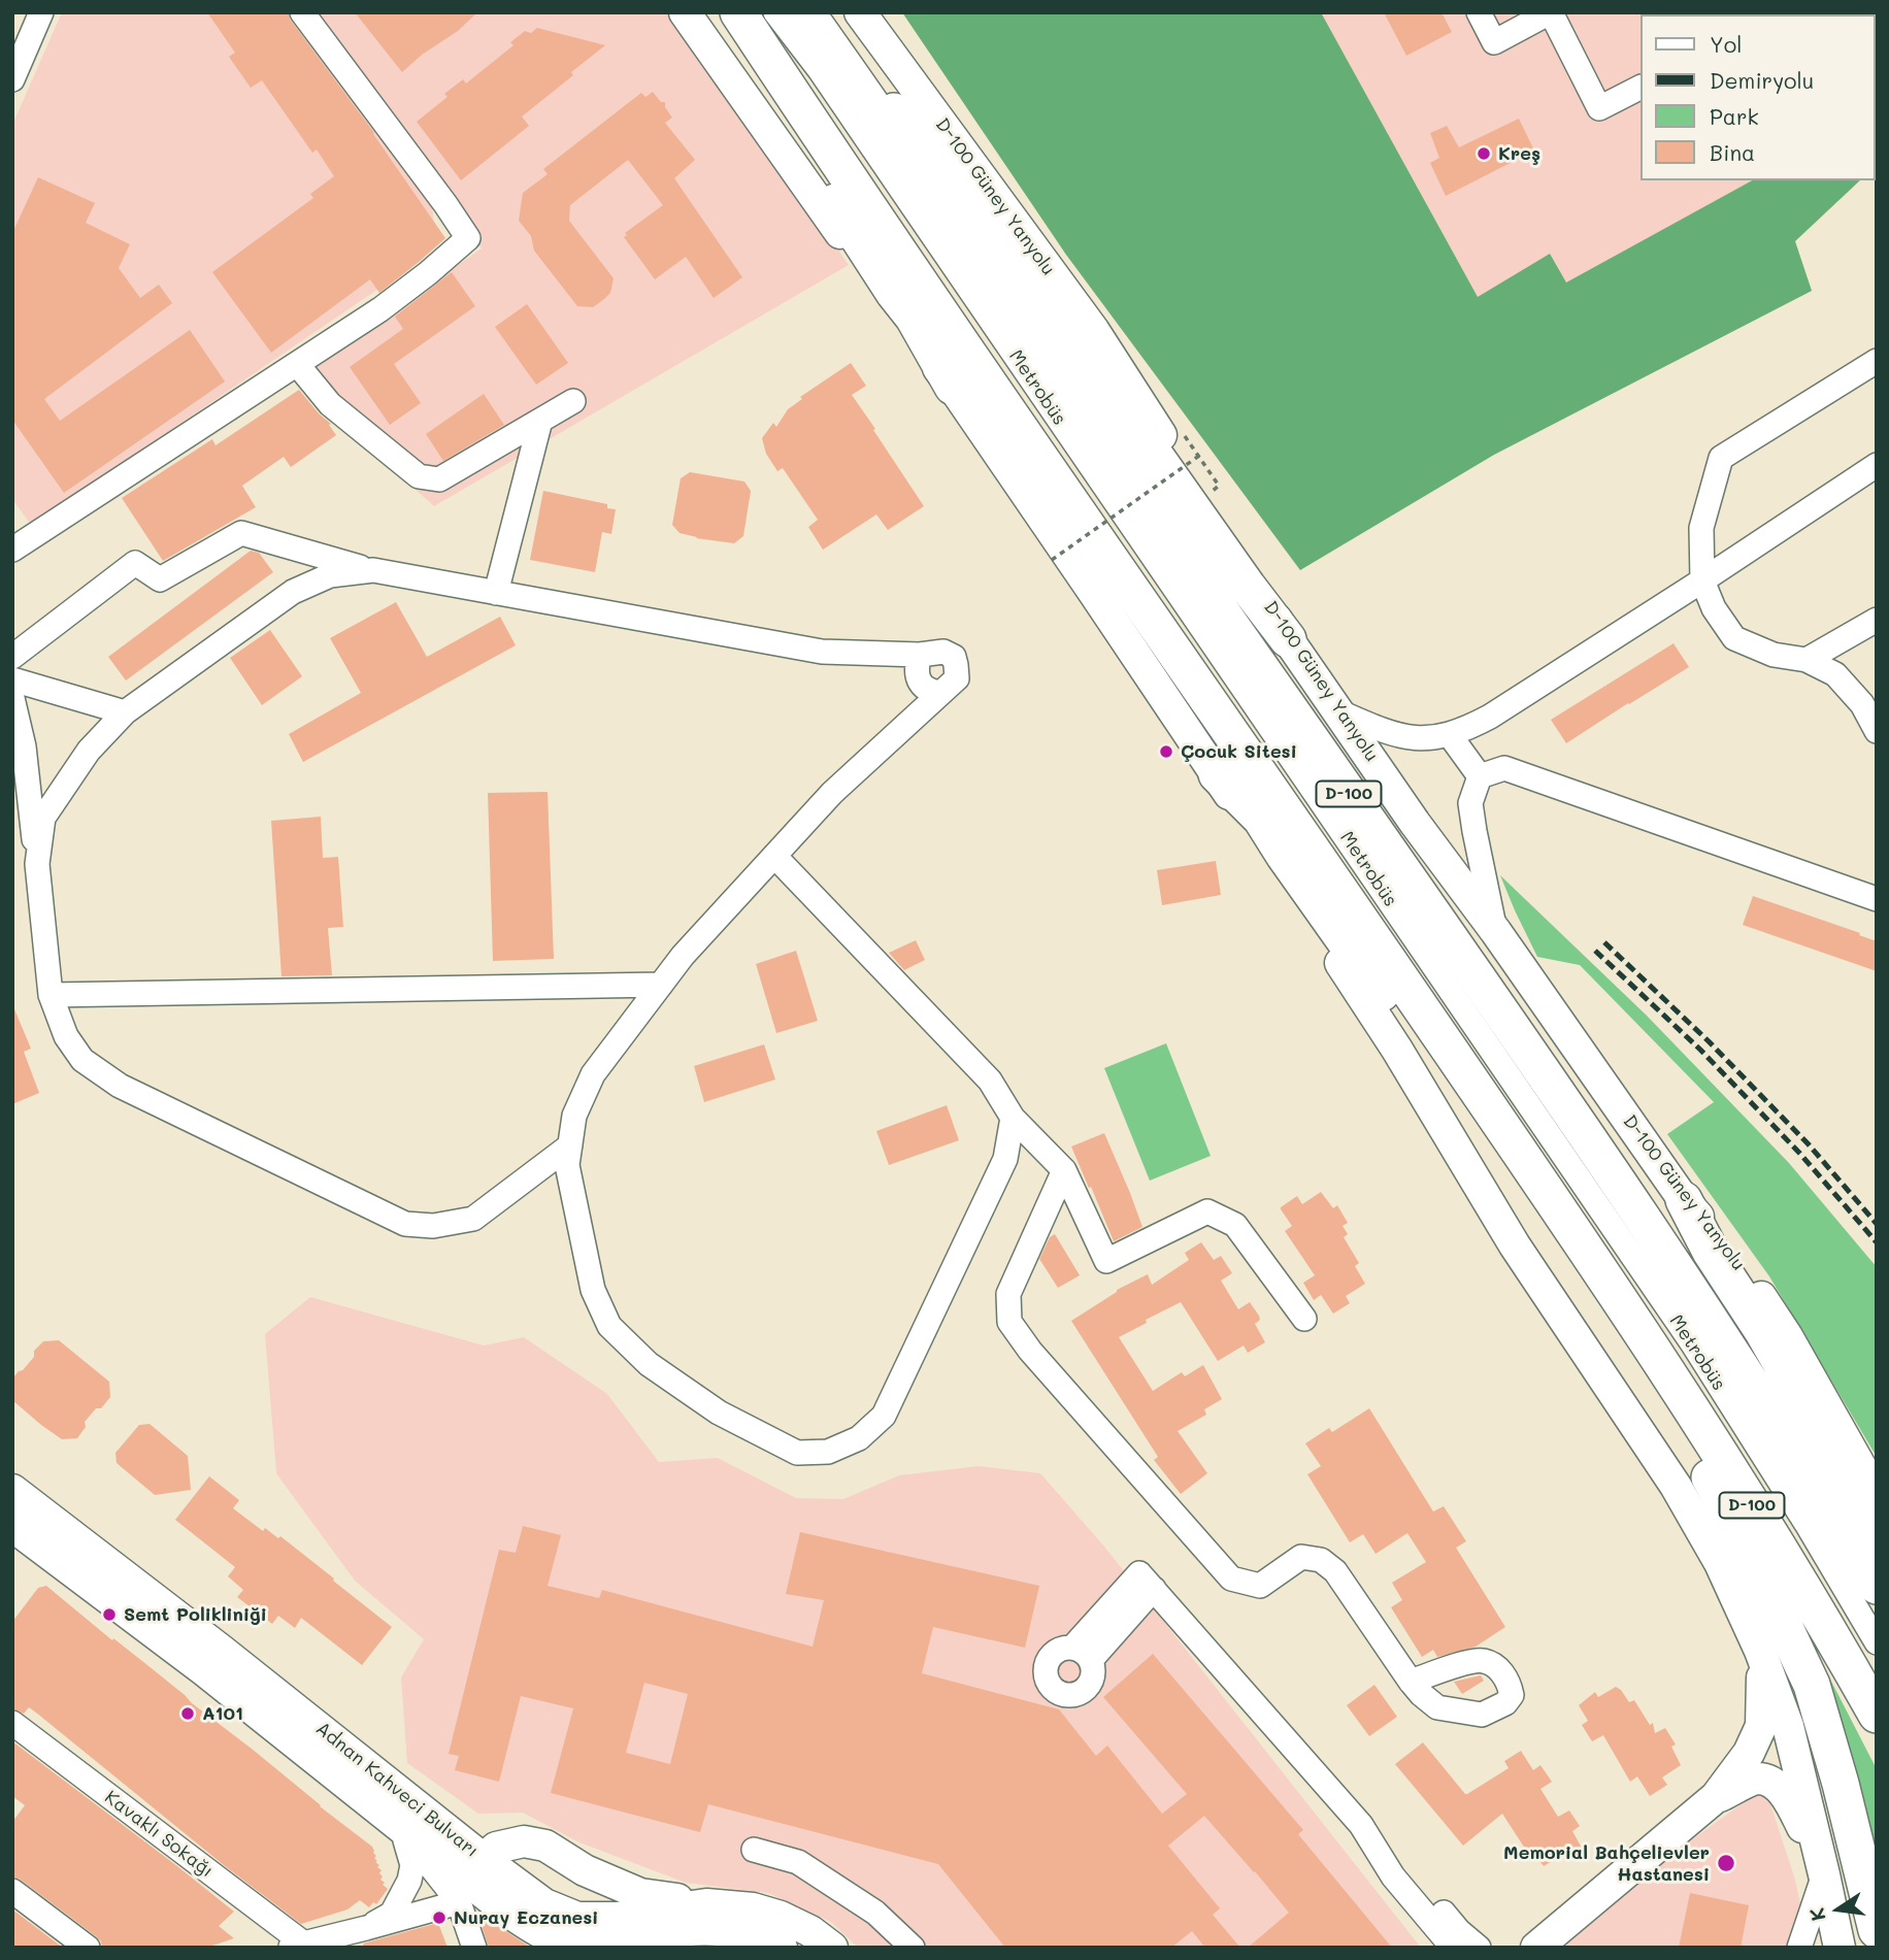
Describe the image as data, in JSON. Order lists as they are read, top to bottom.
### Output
{
  "streets": {
    "highway": ["D-100"],
    "main road": ["D-100 Güney Yanyolu", "Adnan Kahveci Bulvarı"],
    "street": ["Metrobüs", "Kavaklı Sokağı"]
  },
  "places": [
    "Kreş",
    "Çocuk Sitesi",
    "Semt Polikliniği",
    "A101",
    "Memorial Bahçelievler Hastanesi",
    "Nuray Eczanesi"
  ],
  "legend": [
    "Yol",
    "Demiryolu",
    "Park",
    "Bina"
  ],
  "north": "left"
}
